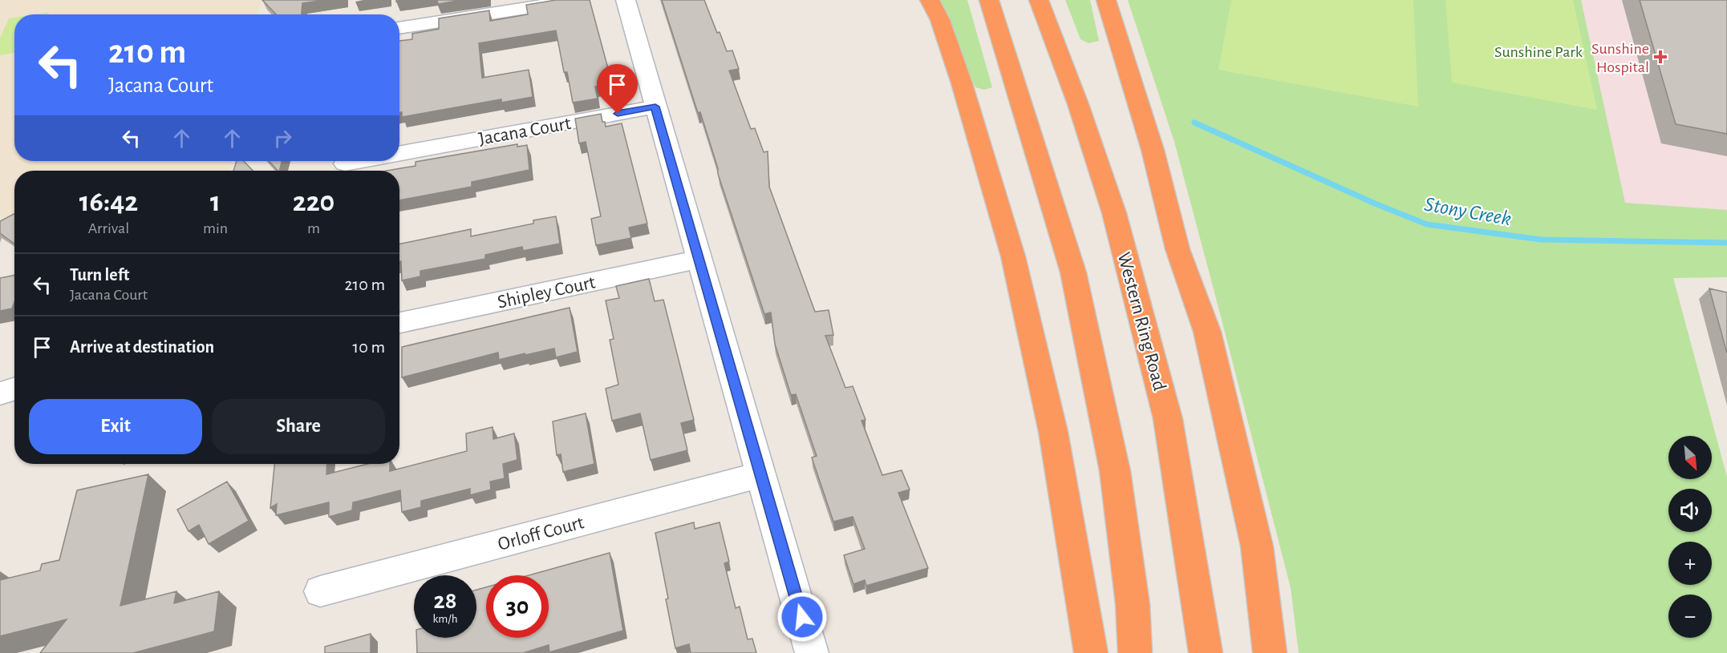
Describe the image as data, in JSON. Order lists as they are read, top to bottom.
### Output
{
  "streets": {
    "highway": ["Western Ring Road"],
    "street": ["Jacana Court", "Shipley Court", "Orloff Court"]
  },
  "water": ["Stony Creek"],
  "parks": ["Sunshine Park"],
  "places": {
    "health": ["Sunshine Hospital"]
  },
  "north": "bottom right",
  "page": {
    "turn": ["210 m", "Jacana Court"],
    "eta": [
      "16:42",
      "Arrival",
      "1",
      "min",
      "220",
      "m"
    ],
    "list": [
      {
        "name": "Turn left",
        "note": "Jacana Court",
        "value": "210 m"
      },
      {
        "name": "Arrive at destination",
        "value": "10 m"
      }
    ],
    "buttons": ["Exit", "Share"],
    "map_buttons": ["+", "−"],
    "speed": "28 km/h",
    "limit": "30"
  }
}
